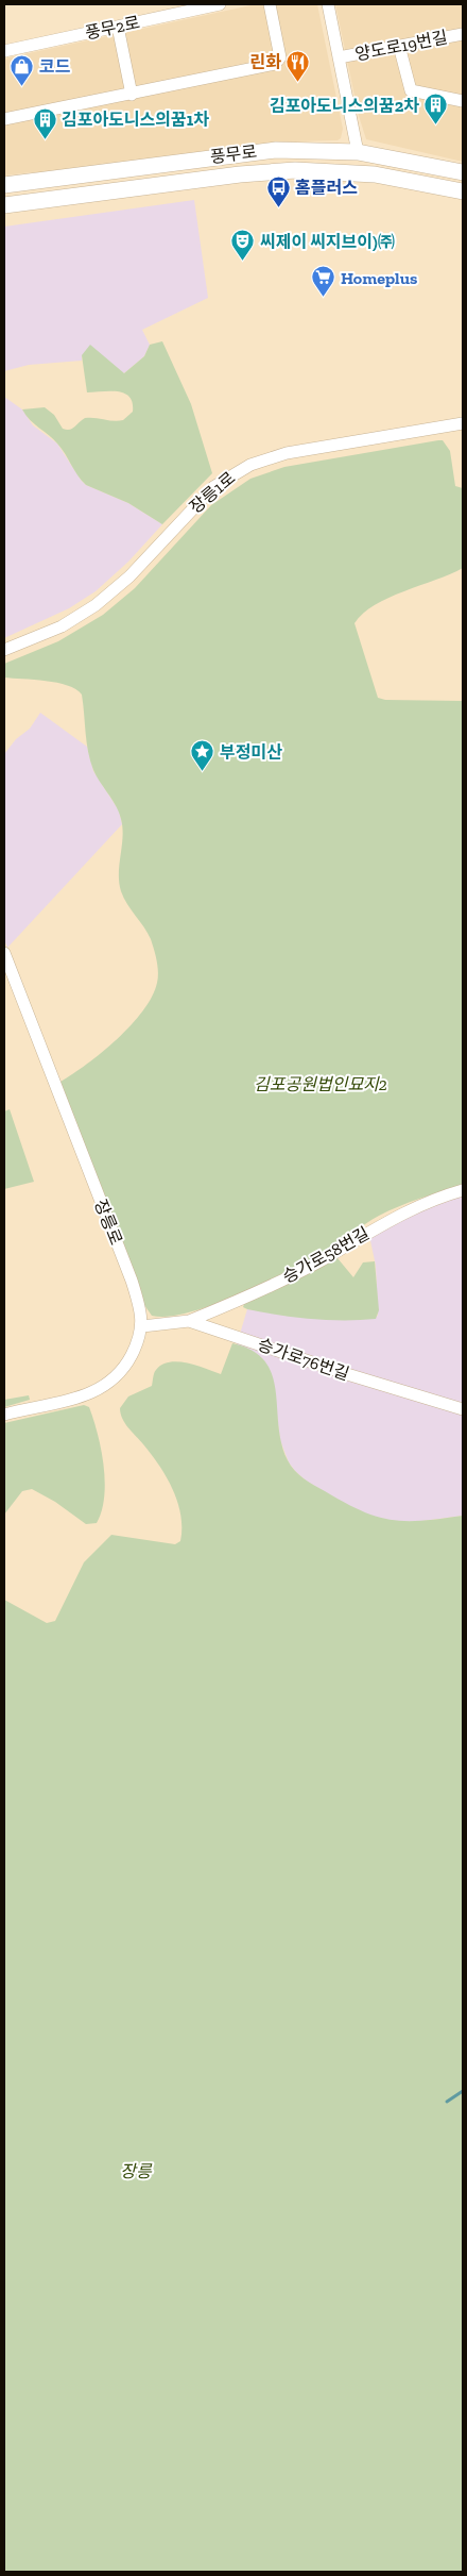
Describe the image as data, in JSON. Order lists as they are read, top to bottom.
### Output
{
  "streets": {
    "street": [
      "풍무2로",
      "양도로19번길",
      "풍무로",
      "장릉1로",
      "장릉로",
      "승가로58번길",
      "승가로76번길"
    ]
  },
  "crossings": [
    ["장릉로", "승가로76번길"],
    ["승가로58번길", "승가로76번길"]
  ],
  "parks": ["김포공원법인묘지2", "장릉"],
  "places": {
    "restaurant": ["린화"],
    "shop": ["코드"],
    "building": ["김포아도니스의꿈2차", "김포아도니스의꿈1차"],
    "bus stop": ["홈플러스"],
    "theatre": ["씨제이 씨지브이)㈜"],
    "supermarket": ["Homeplus"],
    "place": ["부정미산"]
  }
}
